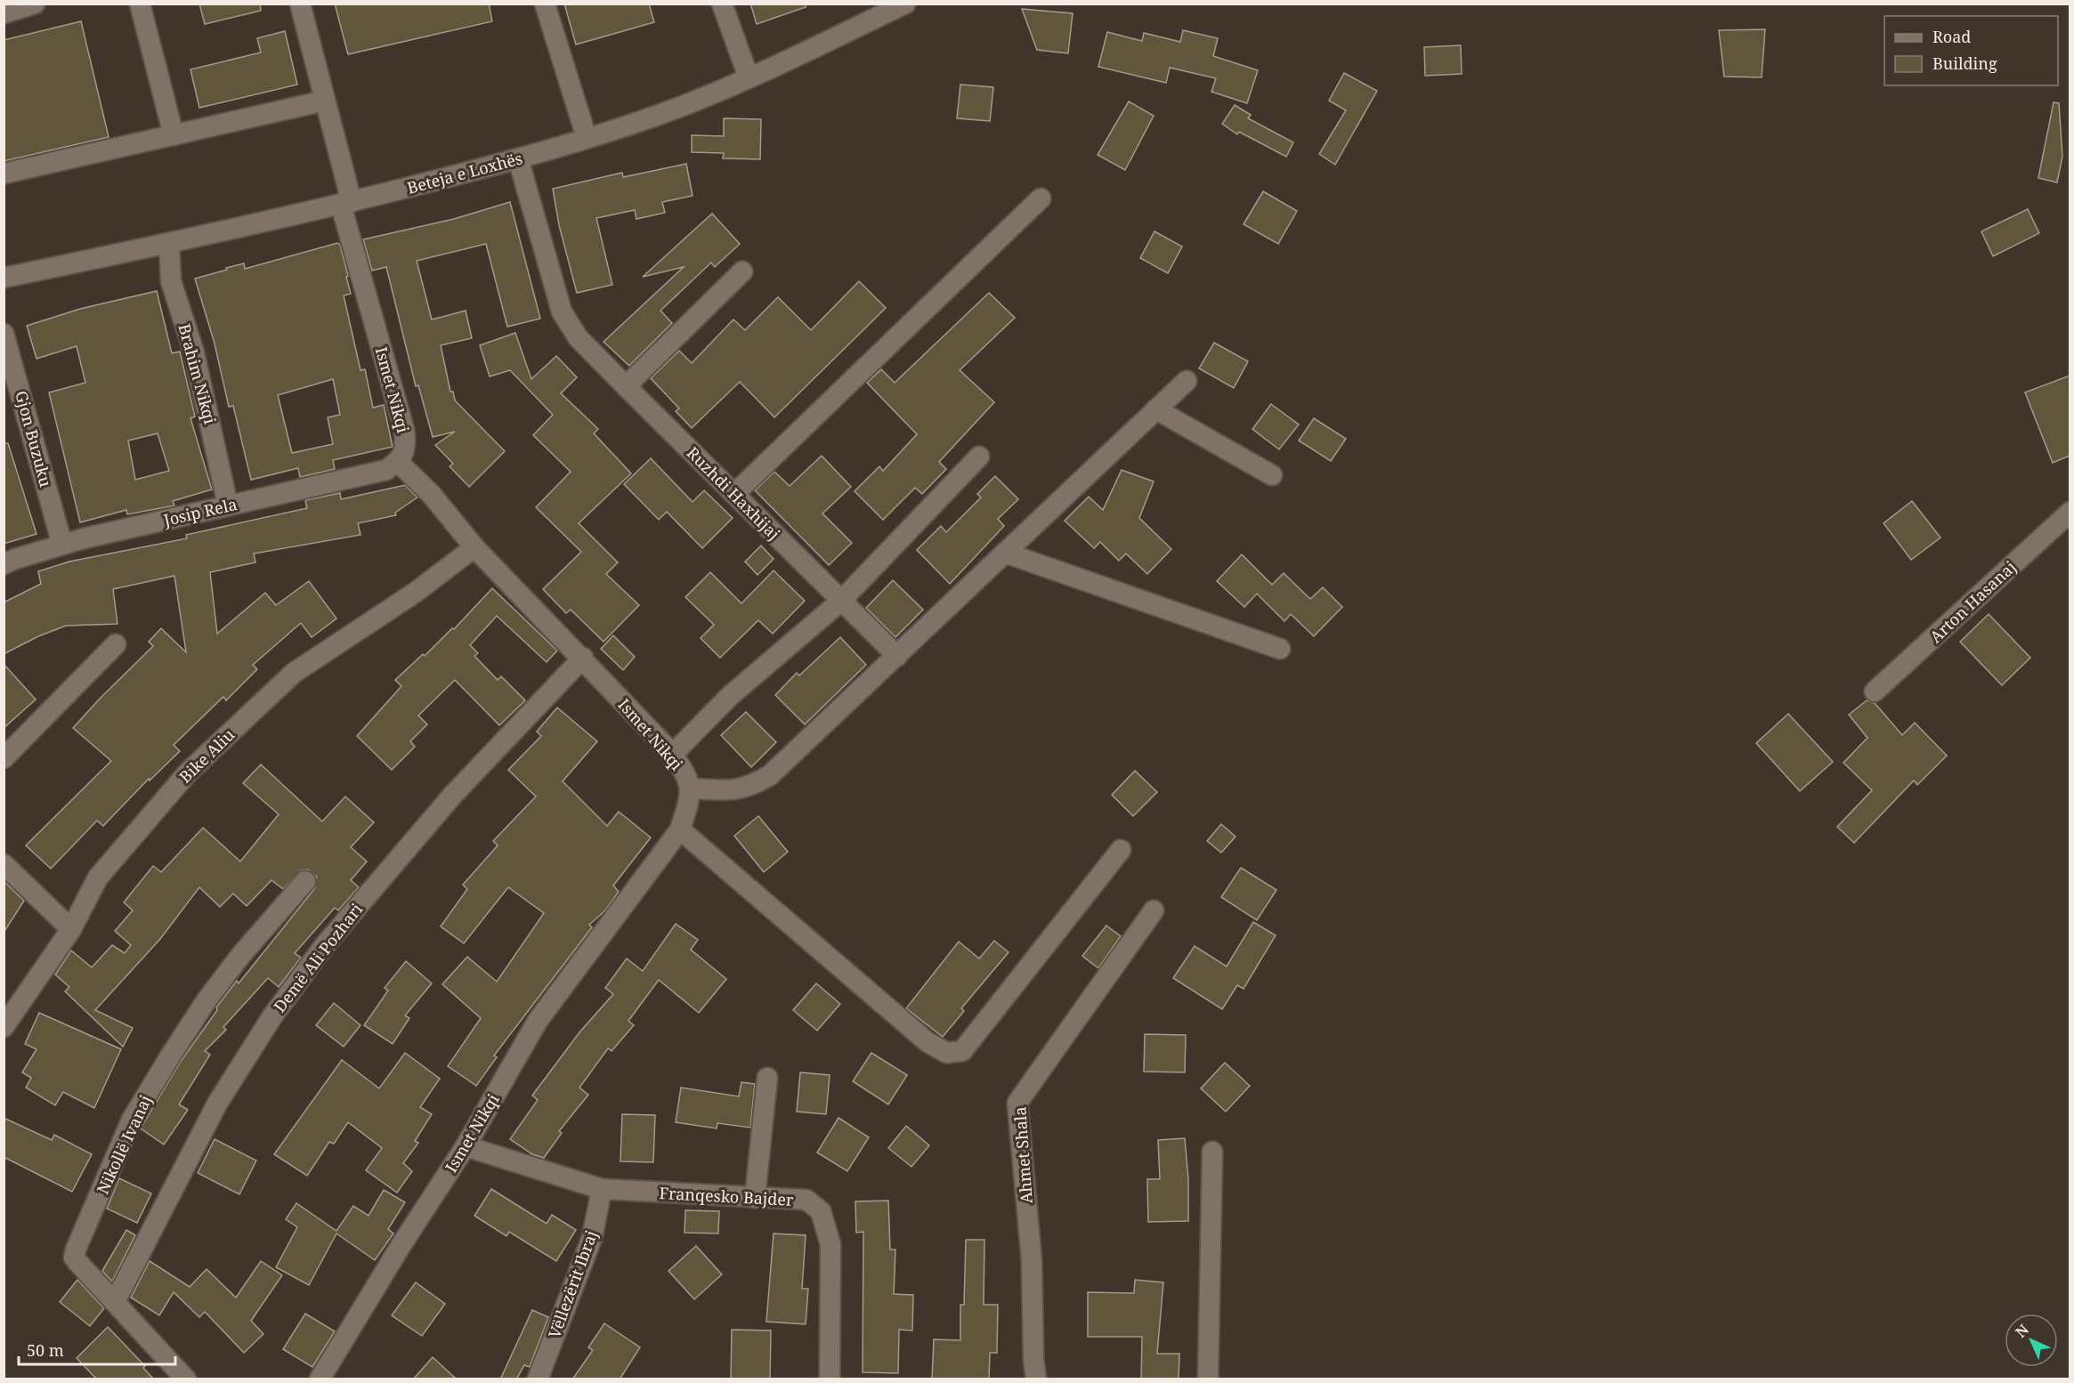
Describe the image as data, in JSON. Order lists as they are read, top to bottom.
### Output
{
  "streets": {
    "street": [
      "Beteja e Loxhës",
      "Brahim Nikqi",
      "Ismet Nikqi",
      "Gjon Buzuku",
      "Ruzhdi Haxhijaj",
      "Josip Rela",
      "Arton Hasanaj",
      "Bike Aliu",
      "Demë Ali Pozhari",
      "Nikollë Ivanaj",
      "Ahmet Shala",
      "Franqesko Bajder",
      "Vëllezërit Ibraj"
    ]
  },
  "crossings": [
    ["Beteja e Loxhës", "Brahim Nikqi"],
    ["Beteja e Loxhës", "Ismet Nikqi"],
    ["Beteja e Loxhës", "Ruzhdi Haxhijaj"],
    ["Brahim Nikqi", "Josip Rela"],
    ["Ismet Nikqi", "Josip Rela"],
    ["Ismet Nikqi", "Bike Aliu"],
    ["Ismet Nikqi", "Demë Ali Pozhari"],
    ["Ismet Nikqi", "Franqesko Bajder"],
    ["Gjon Buzuku", "Josip Rela"],
    ["Demë Ali Pozhari", "Nikollë Ivanaj"],
    ["Franqesko Bajder", "Vëllezërit Ibraj"]
  ],
  "legend": ["Road", "Building"],
  "scale_bar": "50 m",
  "north": "top left"
}
